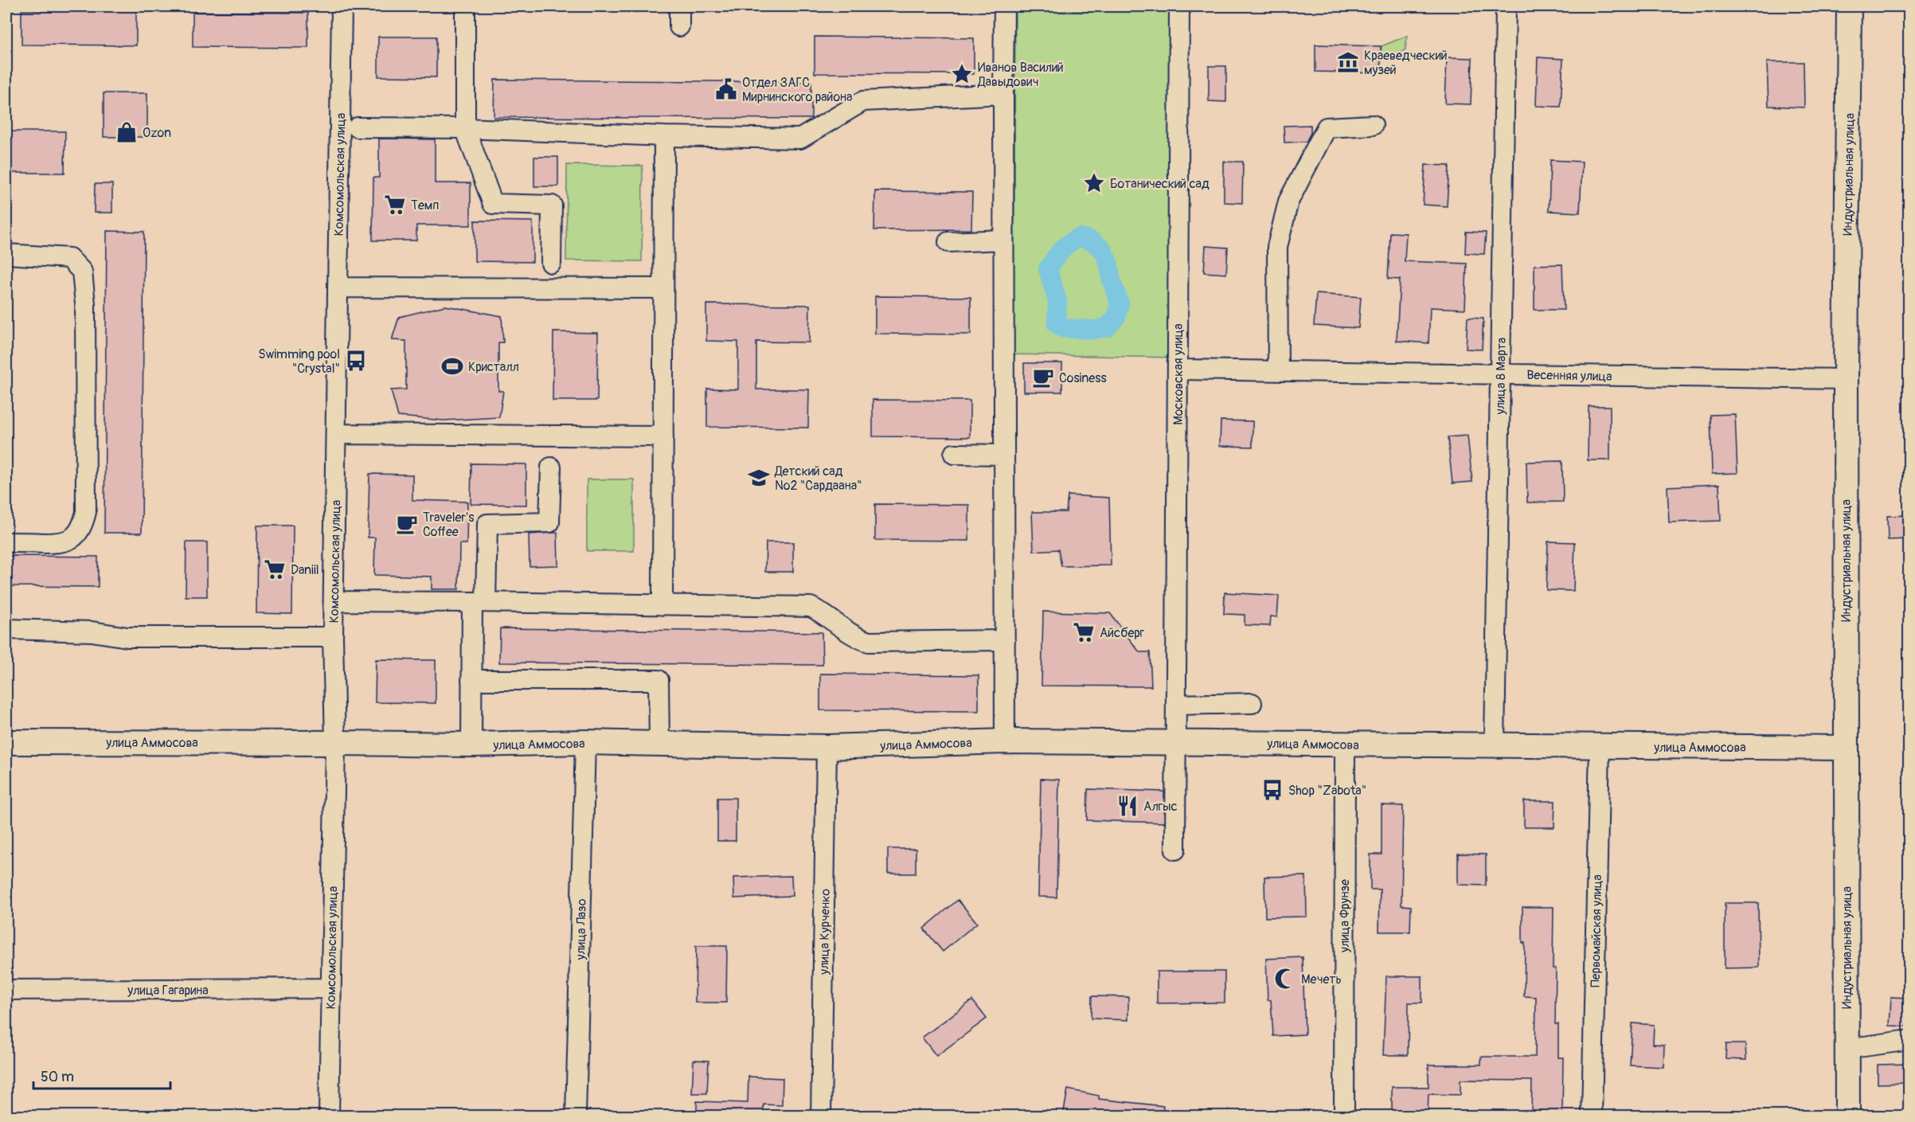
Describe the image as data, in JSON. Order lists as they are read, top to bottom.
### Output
{
  "streets": {
    "main road": ["Индустриальная улица", "улица Аммосова"],
    "street": [
      "Комсомольская улица",
      "Московская улица",
      "Весенняя улица",
      "улица 8 Марта",
      "улица Фрунзе",
      "улица Лазо",
      "Первомайская улица",
      "улица Курченко",
      "улица Гагарина"
    ]
  },
  "crossings": [
    ["Комсомольская улица", "улица Аммосова"],
    ["Комсомольская улица", "улица Гагарина"],
    ["Индустриальная улица", "Весенняя улица"],
    ["Индустриальная улица", "улица Аммосова"],
    ["Московская улица", "Весенняя улица"],
    ["Московская улица", "улица Аммосова"],
    ["Весенняя улица", "улица 8 Марта"],
    ["улица 8 Марта", "улица Аммосова"],
    ["улица Аммосова", "улица Фрунзе"],
    ["улица Аммосова", "улица Лазо"],
    ["улица Аммосова", "Первомайская улица"],
    ["улица Аммосова", "улица Курченко"]
  ],
  "places": {
    "museum": ["Краеведческий музей"],
    "place": ["Иванов Василий Давыдович", "Ботанический сад"],
    "public building": ["Отдел ЗАГС Мирнинского района"],
    "shop": ["Ozon"],
    "supermarket": ["Темп", "Daniil", "Айсберг"],
    "bus stop": ["Swimming pool \"Crystal\"", "Shop \"Zabota\""],
    "sports": ["Кристалл"],
    "cafe": ["Cosiness", "Traveler's Coffee"],
    "school or university": ["Детский сад №2 \"Сардаана\""],
    "restaurant": ["Алгыс"],
    "mosque": ["Мечеть"]
  },
  "scale_bar": "50 m"
}
